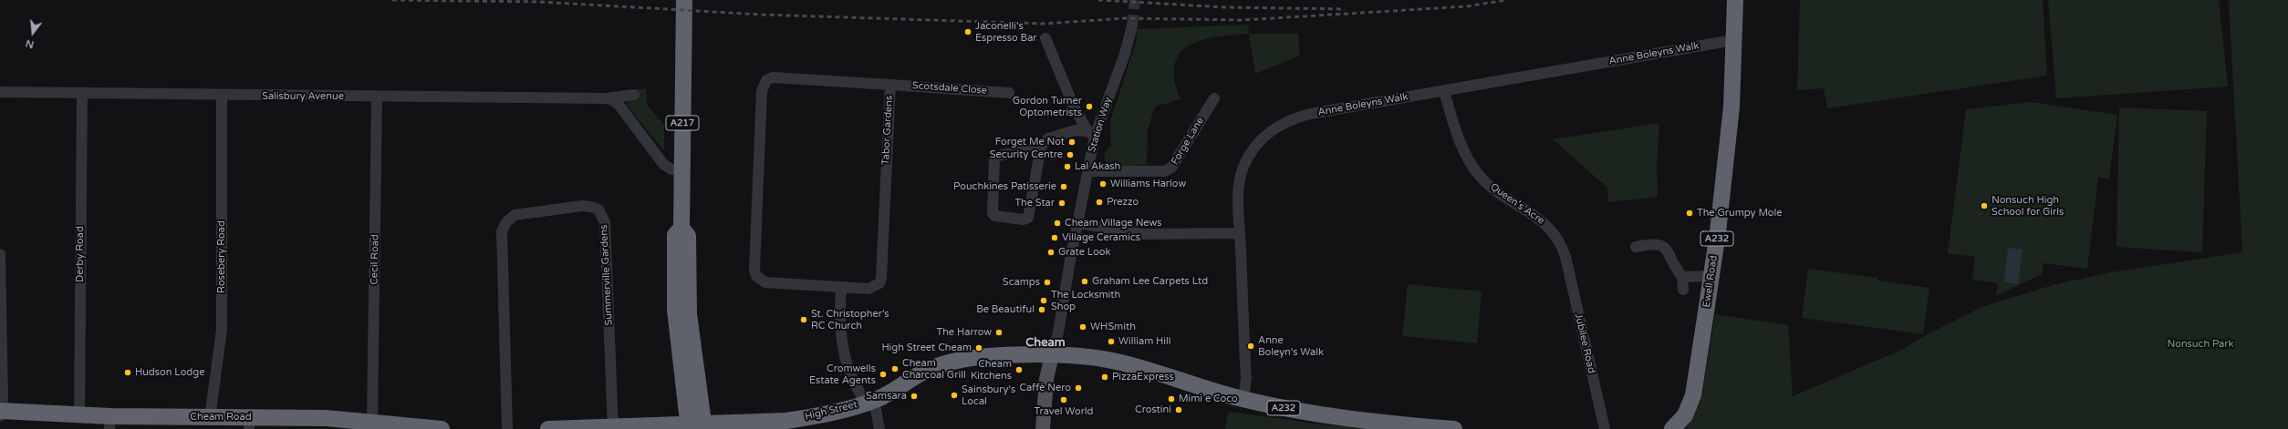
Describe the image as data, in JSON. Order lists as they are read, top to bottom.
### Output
{
  "streets": {
    "highway": [
      "A217",
      "A232",
      "Ewell Road",
      "High Street",
      "Cheam Road"
    ],
    "street": [
      "Anne Boleyns Walk",
      "Scotsdale Close",
      "Salisbury Avenue",
      "Station Way",
      "Tabor Gardens",
      "Forge Lane",
      "Queen's Acre",
      "Derby Road",
      "Rosebery Road",
      "Cecil Road",
      "Summerville Gardens",
      "Jubilee Road"
    ]
  },
  "crossings": [
    ["Anne Boleyns Walk", "Queen's Acre"],
    ["Anne Boleyns Walk", "A232"],
    ["Anne Boleyns Walk", "Ewell Road"],
    ["Scotsdale Close", "Tabor Gardens"],
    ["Salisbury Avenue", "Derby Road"],
    ["Salisbury Avenue", "Rosebery Road"],
    ["Salisbury Avenue", "Cecil Road"],
    ["A217", "A232"],
    ["A217", "High Street"],
    ["Station Way", "Forge Lane"],
    ["Station Way", "A232"],
    ["Station Way", "High Street"],
    ["Queen's Acre", "Jubilee Road"],
    ["A232", "Summerville Gardens"],
    ["A232", "Ewell Road"],
    ["A232", "High Street"],
    ["Derby Road", "Cheam Road"],
    ["Rosebery Road", "Cheam Road"],
    ["Cecil Road", "Cheam Road"]
  ],
  "districts": ["Cheam"],
  "parks": ["Nonsuch Park"],
  "places": [
    "Jaconelli's Espresso Bar",
    "Gordon Turner Optometrists",
    "Forget Me Not",
    "Security Centre",
    "Lal Akash",
    "Williams Harlow",
    "Pouchkines Patisserie",
    "Prezzo",
    "The Star",
    "Nonsuch High School for Girls",
    "The Grumpy Mole",
    "Cheam Village News",
    "Village Ceramics",
    "Grate Look",
    "Graham Lee Carpets Ltd",
    "Scamps",
    "The Locksmith Shop",
    "Be Beautiful",
    "St. Christopher's RC Church",
    "WHSmith",
    "The Harrow",
    "William Hill",
    "Anne Boleyn's Walk",
    "High Street Cheam",
    "Cheam Charcoal Grill",
    "Cheam Kitchens",
    "Hudson Lodge",
    "Cromwells Estate Agents",
    "PizzaExpress",
    "Caffè Nero",
    "Sainsbury's Local",
    "Samsara",
    "Mimi e Coco",
    "Travel World",
    "Crostini"
  ],
  "north": "bottom"
}
